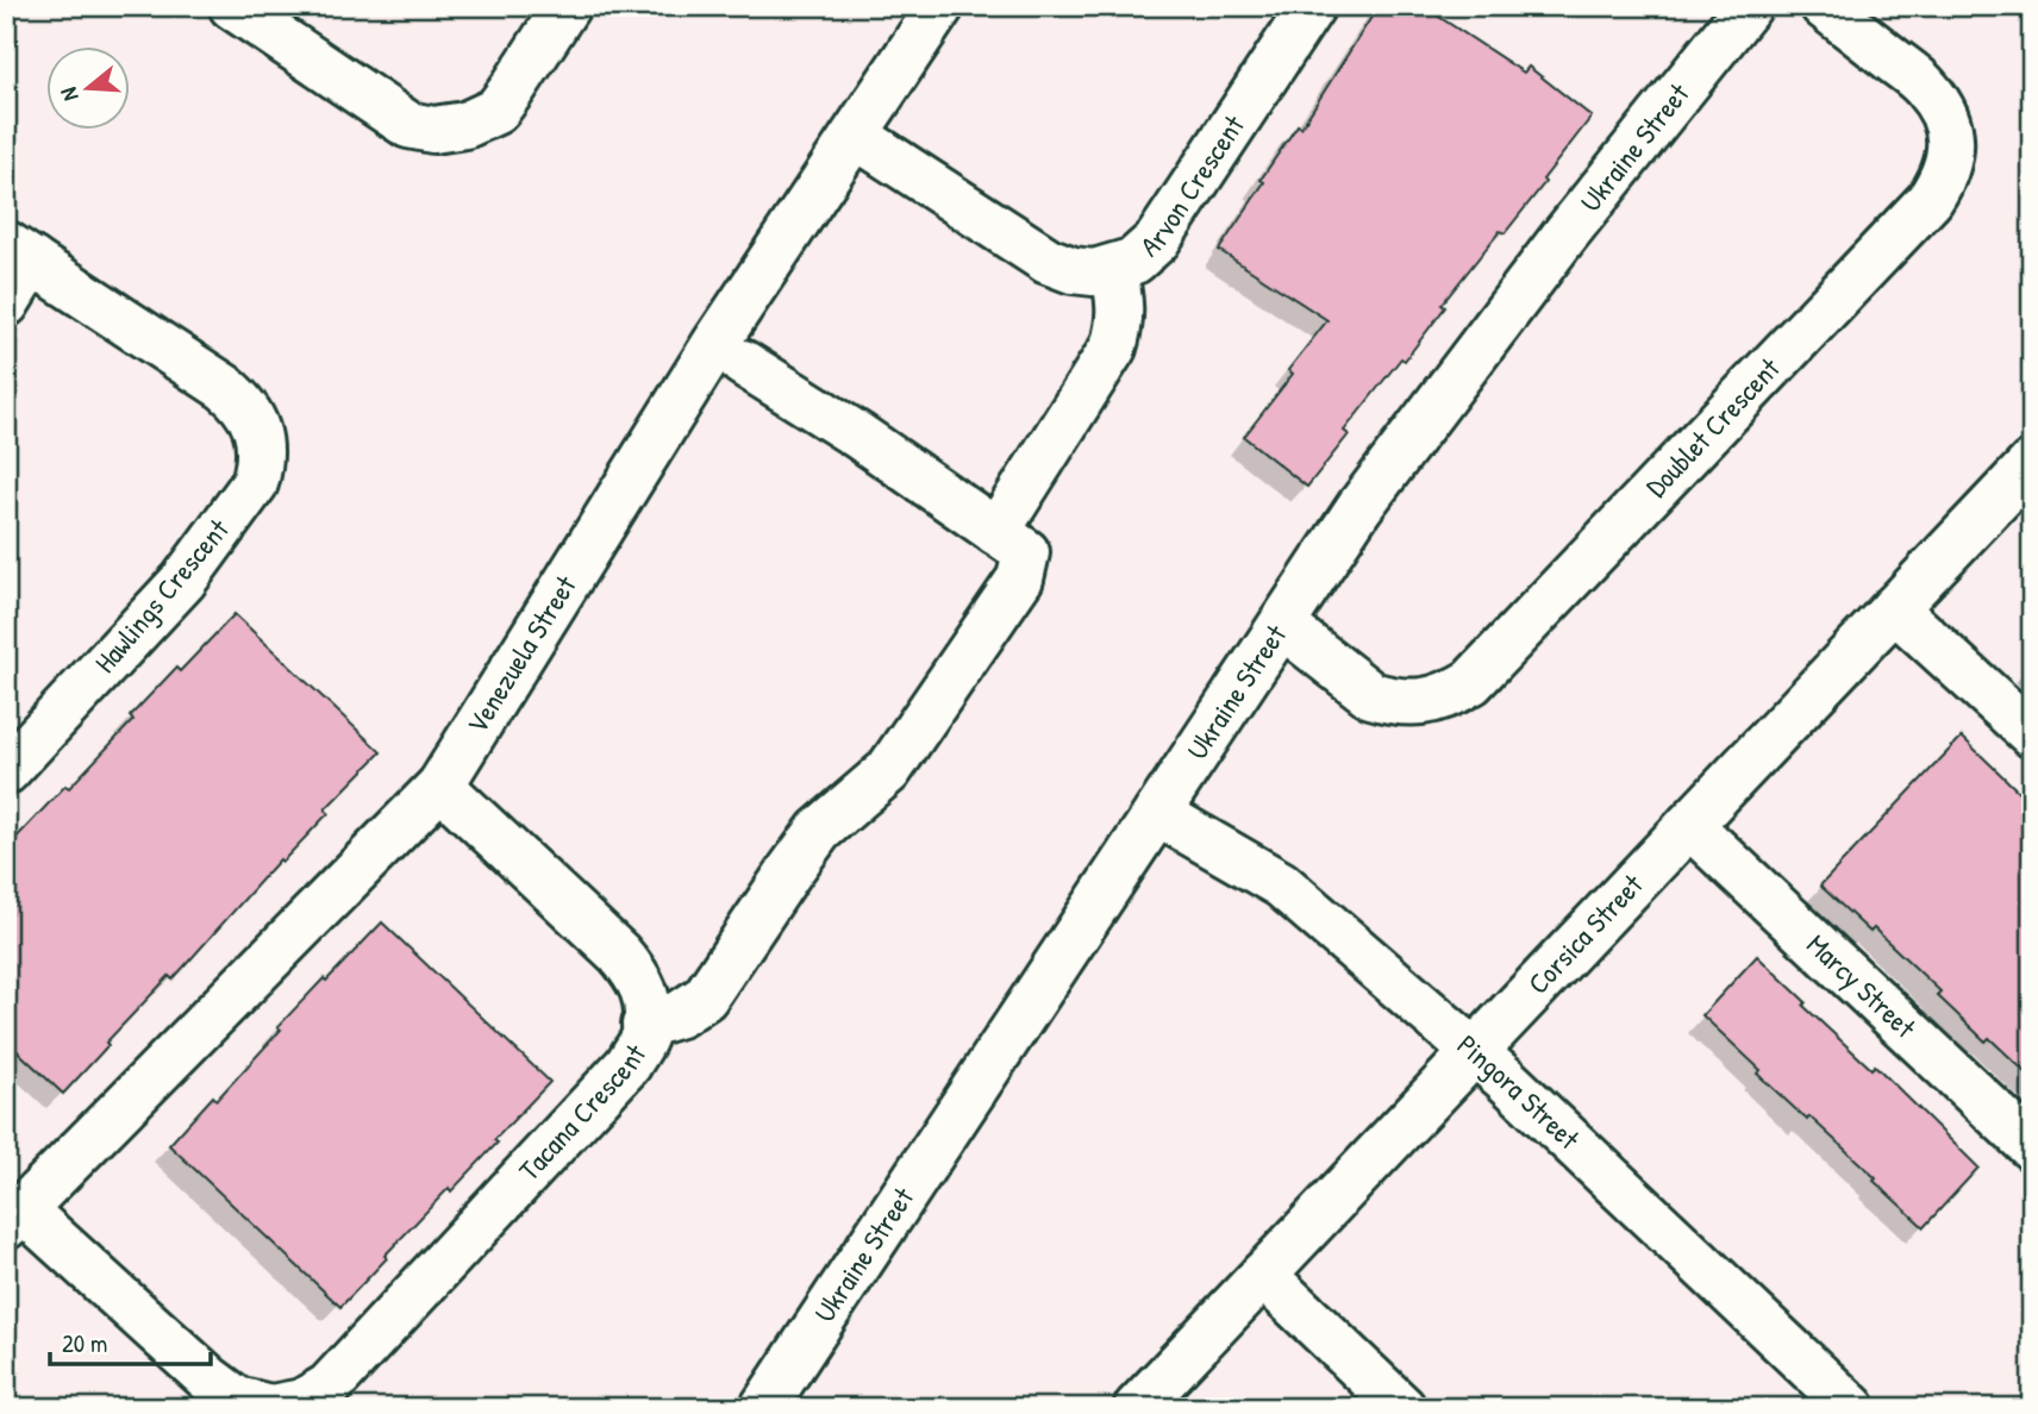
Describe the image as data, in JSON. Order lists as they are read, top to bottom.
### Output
{
  "streets": {
    "street": [
      "Ukraine Street",
      "Arvon Crescent",
      "Doublet Crescent",
      "Hawlings Crescent",
      "Venezuela Street",
      "Corsica Street",
      "Marcy Street",
      "Pingora Street",
      "Tacana Crescent"
    ]
  },
  "crossings": [
    ["Ukraine Street", "Doublet Crescent"],
    ["Ukraine Street", "Pingora Street"],
    ["Arvon Crescent", "Venezuela Street"],
    ["Venezuela Street", "Tacana Crescent"],
    ["Corsica Street", "Marcy Street"],
    ["Corsica Street", "Pingora Street"]
  ],
  "scale_bar": "20 m",
  "north": "left"
}
